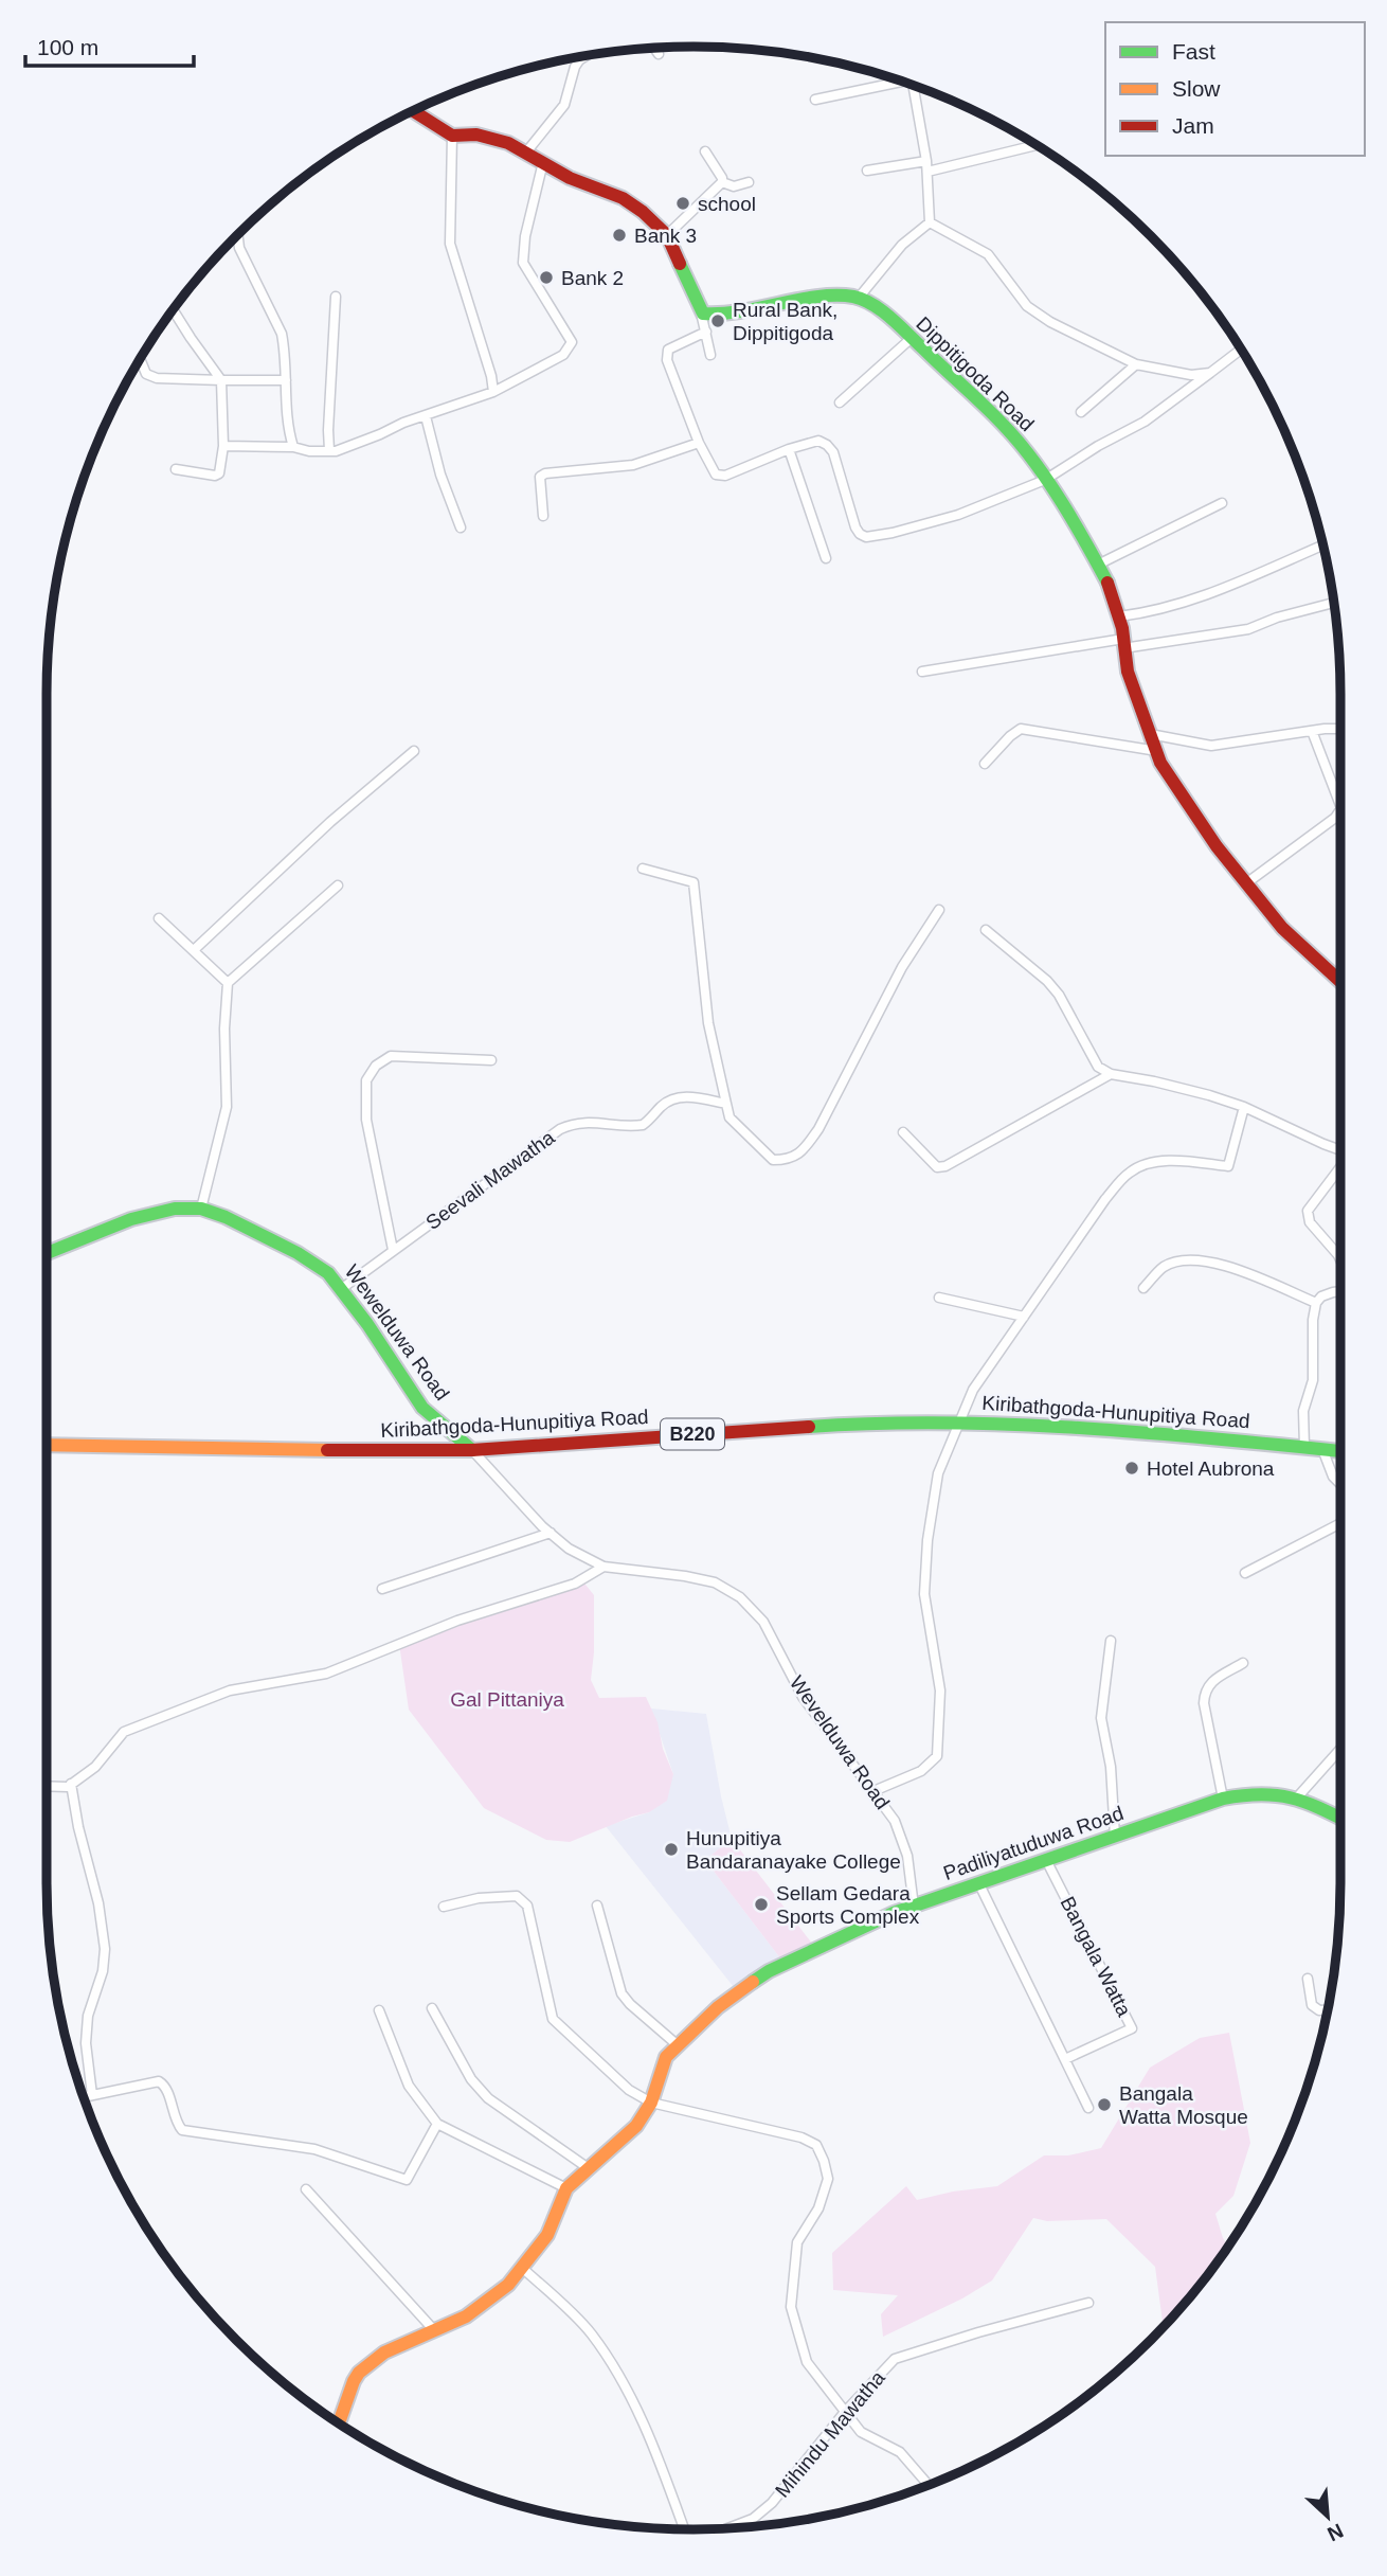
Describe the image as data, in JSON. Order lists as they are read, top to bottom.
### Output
{
  "streets": {
    "street": [
      "Dippitigoda Road",
      "Seevali Mawatha",
      "Wewelduwa Road",
      "Kiribathgoda-Hunupitiya Road",
      "B220",
      "Wevelduwa Road",
      "Padiliyatuduwa Road",
      "Bangala Watta",
      "Mihindu Mawatha"
    ]
  },
  "crossings": [
    ["Seevali Mawatha", "Wewelduwa Road"],
    ["Wewelduwa Road", "Kiribathgoda-Hunupitiya Road"],
    ["Wewelduwa Road", "Wevelduwa Road"],
    ["Kiribathgoda-Hunupitiya Road", "Wevelduwa Road"],
    ["Wevelduwa Road", "Padiliyatuduwa Road"],
    ["Padiliyatuduwa Road", "Bangala Watta"]
  ],
  "parks": ["Gal Pittaniya"],
  "places": [
    "school",
    "Bank 3",
    "Bank 2",
    "Rural Bank, Dippitigoda",
    "Hotel Aubrona",
    "Hunupitiya Bandaranayake College",
    "Sellam Gedara Sports Complex",
    "Bangala Watta Mosque"
  ],
  "legend": ["Fast", "Slow", "Jam"],
  "scale_bar": "100 m",
  "north": "bottom right"
}
